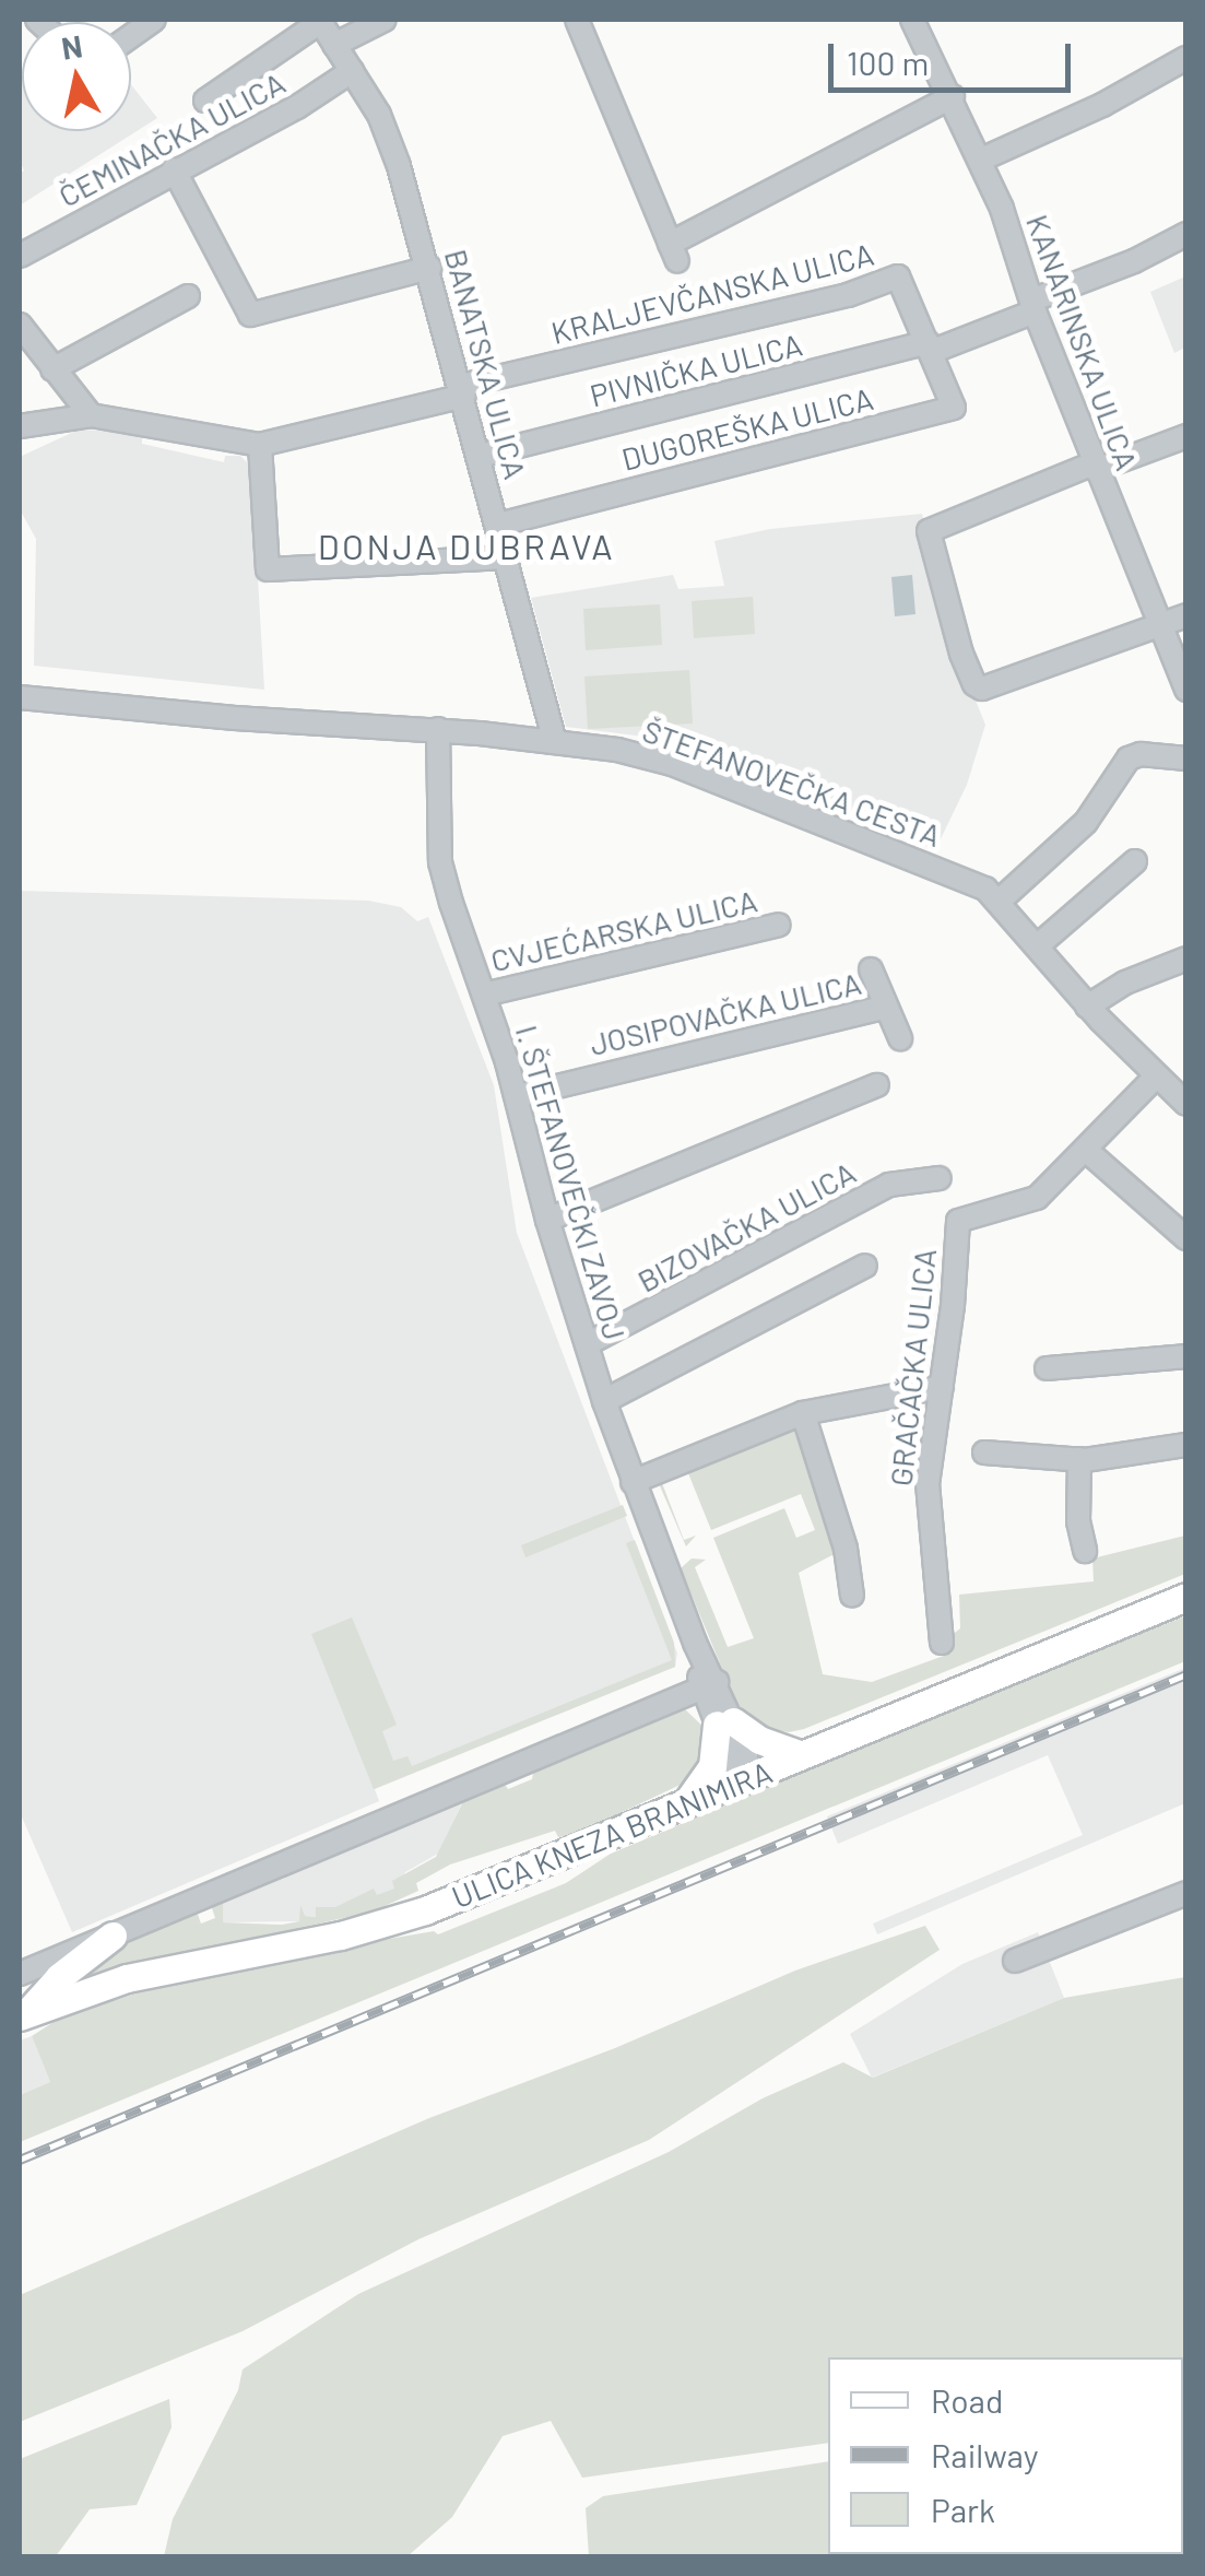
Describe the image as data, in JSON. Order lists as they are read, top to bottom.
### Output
{
  "streets": {
    "main road": ["ULICA KNEZA BRANIMIRA"],
    "street": [
      "ČEMINAČKA ULICA",
      "KRALJEVČANSKA ULICA",
      "KANARINSKA ULICA",
      "BANATSKA ULICA",
      "PIVNIČKA ULICA",
      "DUGOREŠKA ULICA",
      "ŠTEFANOVEČKA CESTA",
      "CVJEĆARSKA ULICA",
      "JOSIPOVAČKA ULICA",
      "I. ŠTEFANOVEČKI ZAVOJ",
      "BIZOVAČKA ULICA",
      "GRAČAČKA ULICA"
    ]
  },
  "crossings": [
    ["ČEMINAČKA ULICA", "BANATSKA ULICA"],
    ["KRALJEVČANSKA ULICA", "BANATSKA ULICA"],
    ["KRALJEVČANSKA ULICA", "PIVNIČKA ULICA"],
    ["KRALJEVČANSKA ULICA", "DUGOREŠKA ULICA"],
    ["KANARINSKA ULICA", "PIVNIČKA ULICA"],
    ["BANATSKA ULICA", "PIVNIČKA ULICA"],
    ["BANATSKA ULICA", "DUGOREŠKA ULICA"],
    ["BANATSKA ULICA", "ŠTEFANOVEČKA CESTA"],
    ["PIVNIČKA ULICA", "DUGOREŠKA ULICA"],
    ["ŠTEFANOVEČKA CESTA", "I. ŠTEFANOVEČKI ZAVOJ"],
    ["ŠTEFANOVEČKA CESTA", "GRAČAČKA ULICA"],
    ["CVJEĆARSKA ULICA", "I. ŠTEFANOVEČKI ZAVOJ"],
    ["JOSIPOVAČKA ULICA", "I. ŠTEFANOVEČKI ZAVOJ"],
    ["I. ŠTEFANOVEČKI ZAVOJ", "BIZOVAČKA ULICA"],
    ["I. ŠTEFANOVEČKI ZAVOJ", "ULICA KNEZA BRANIMIRA"]
  ],
  "districts": ["DONJA DUBRAVA"],
  "legend": ["Road", "Railway", "Park"],
  "scale_bar": "100 m",
  "north": "top"
}
